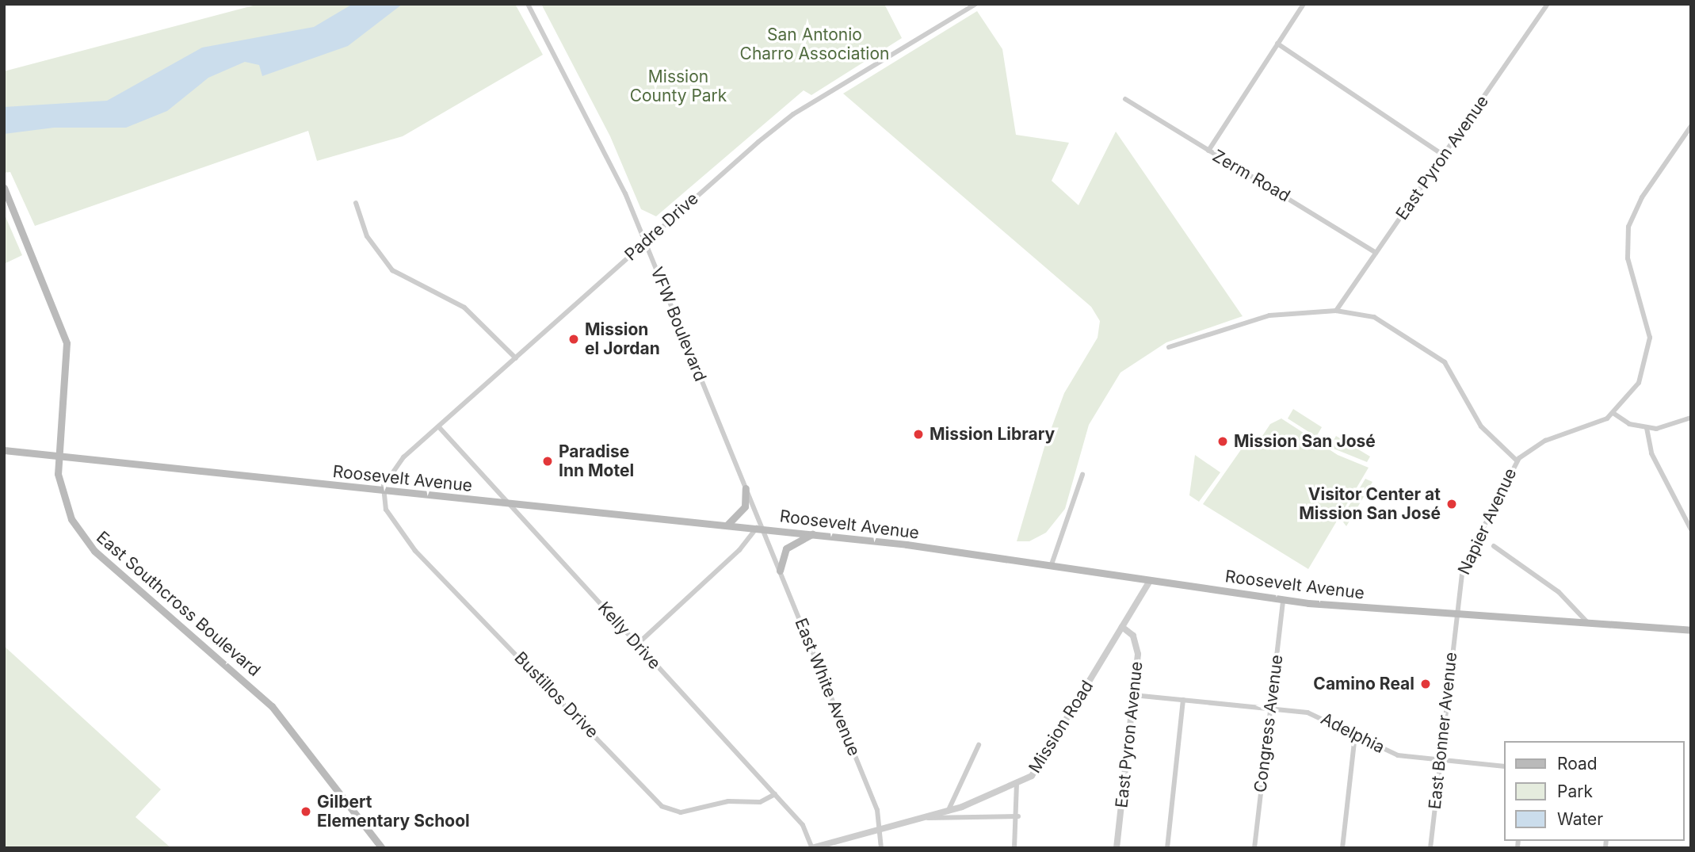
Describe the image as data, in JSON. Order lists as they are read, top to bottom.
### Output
{
  "streets": {
    "main road": ["Roosevelt Avenue", "East Southcross Boulevard"],
    "street": [
      "East Pyron Avenue",
      "Zerm Road",
      "Padre Drive",
      "VFW Boulevard",
      "Napier Avenue",
      "Kelly Drive",
      "East White Avenue",
      "Bustillos Drive",
      "Congress Avenue",
      "Mission Road",
      "East Bonner Avenue",
      "Adelphia"
    ]
  },
  "crossings": [
    ["East Pyron Avenue", "Zerm Road"],
    ["East Pyron Avenue", "Mission Road"],
    ["East Pyron Avenue", "Adelphia"],
    ["Padre Drive", "VFW Boulevard"],
    ["Padre Drive", "Roosevelt Avenue"],
    ["Padre Drive", "Kelly Drive"],
    ["Padre Drive", "Bustillos Drive"],
    ["VFW Boulevard", "Roosevelt Avenue"],
    ["VFW Boulevard", "East White Avenue"],
    ["Roosevelt Avenue", "Napier Avenue"],
    ["Roosevelt Avenue", "East Southcross Boulevard"],
    ["Roosevelt Avenue", "Kelly Drive"],
    ["Roosevelt Avenue", "East White Avenue"],
    ["Roosevelt Avenue", "Bustillos Drive"],
    ["Roosevelt Avenue", "Congress Avenue"],
    ["Roosevelt Avenue", "Mission Road"],
    ["Roosevelt Avenue", "East Bonner Avenue"],
    ["Napier Avenue", "East Bonner Avenue"],
    ["Kelly Drive", "Bustillos Drive"],
    ["Kelly Drive", "Mission Road"],
    ["East White Avenue", "Mission Road"],
    ["Congress Avenue", "Adelphia"],
    ["East Bonner Avenue", "Adelphia"]
  ],
  "parks": ["San Antonio Charro Association", "Mission County Park"],
  "places": [
    "Mission el Jordan",
    "Mission Library",
    "Mission San José",
    "Paradise Inn Motel",
    "Visitor Center at Mission San José",
    "Camino Real",
    "Gilbert Elementary School"
  ],
  "legend": ["Road", "Park", "Water"]
}
